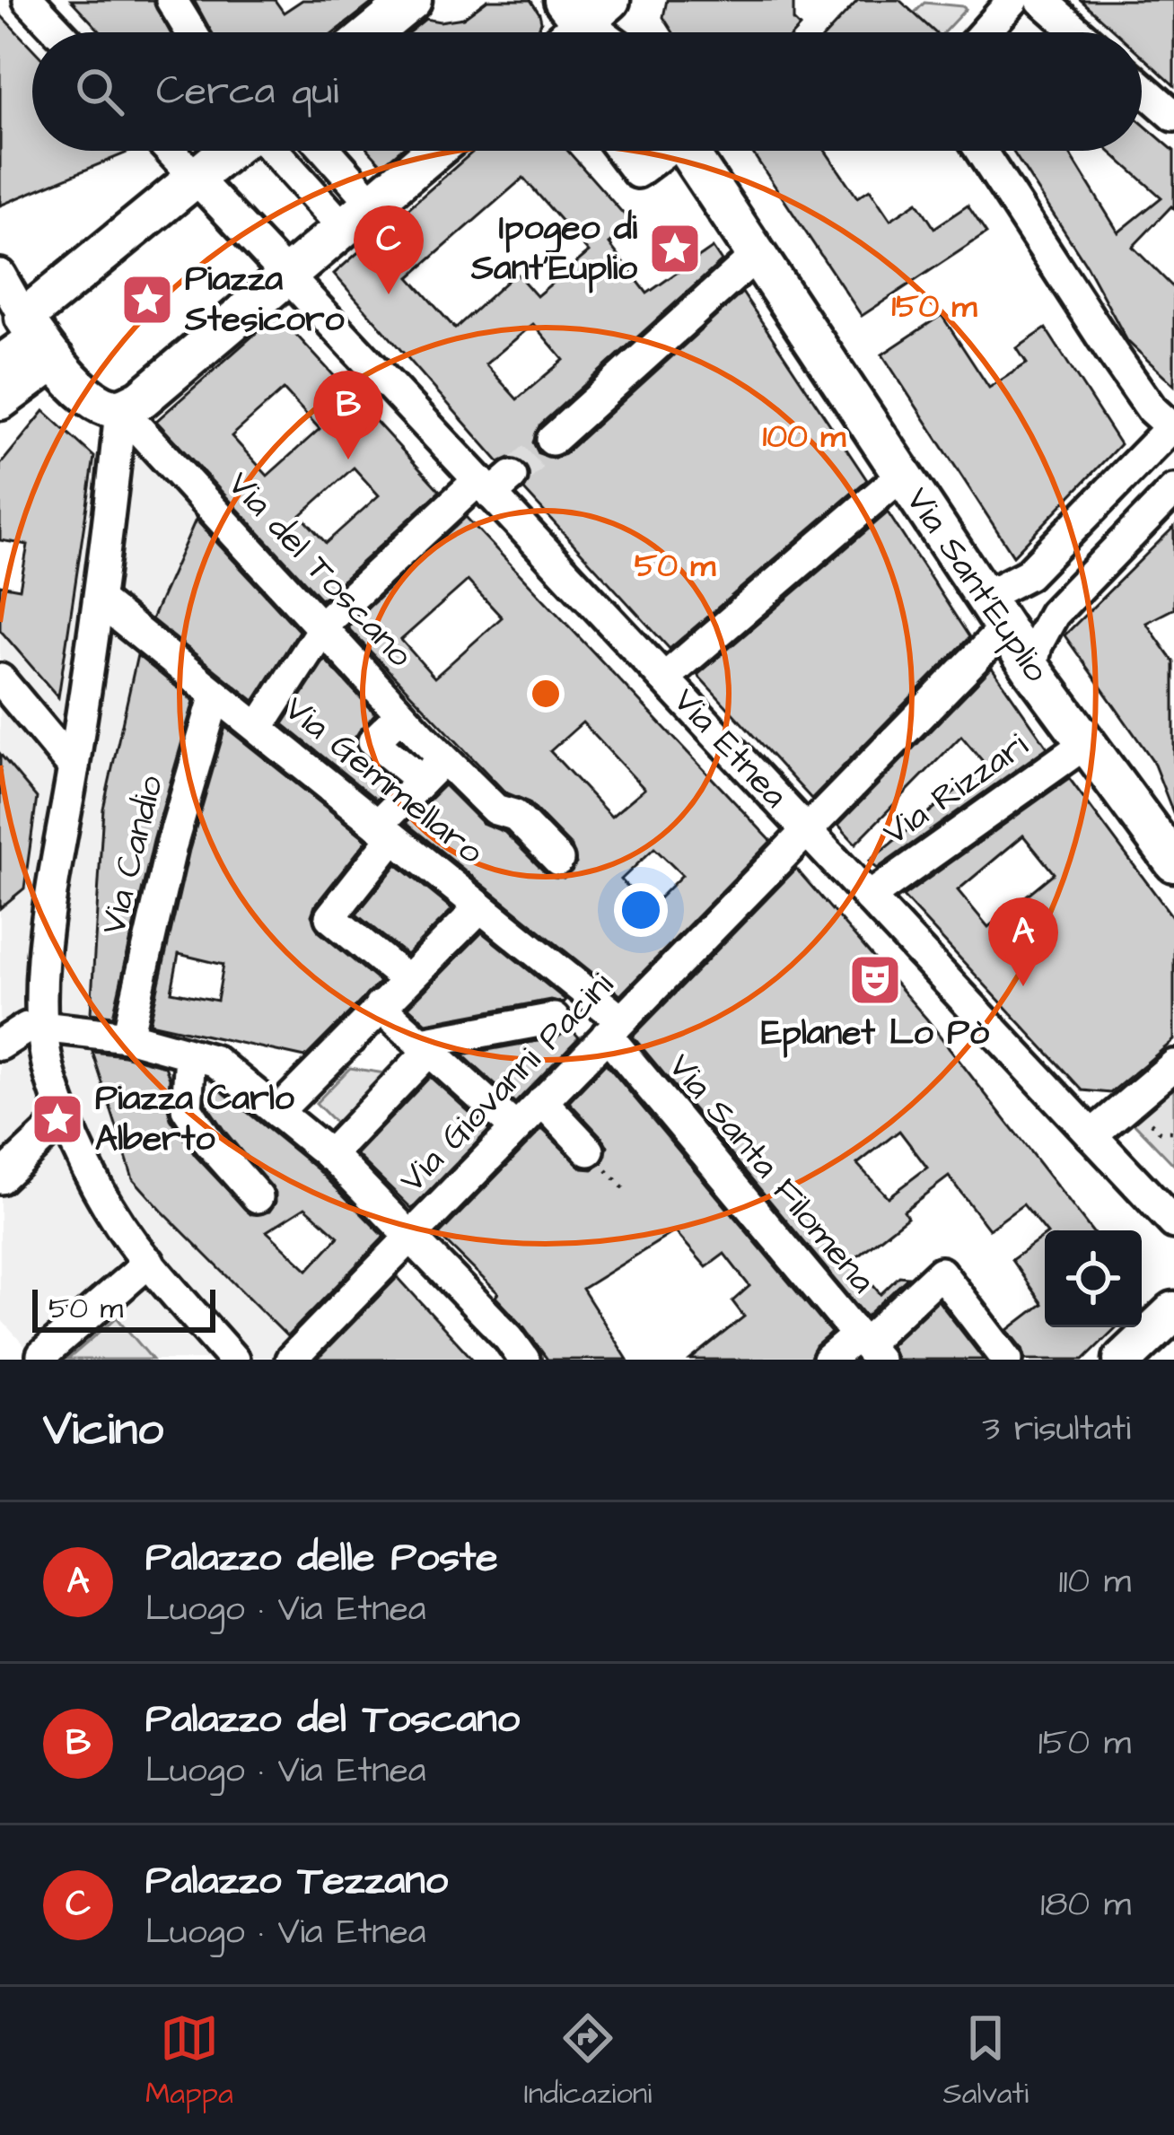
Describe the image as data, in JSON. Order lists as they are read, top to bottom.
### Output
{
  "streets": {
    "main road": ["Via Sant'Euplio"],
    "street": [
      "Via del Toscano",
      "Via Etnea",
      "Via Gemmellaro",
      "Via Rizzari",
      "Via Candio",
      "Via Giovanni Pacini",
      "Via Santa Filomena"
    ]
  },
  "crossings": [
    ["Via Sant'Euplio", "Via Rizzari"],
    ["Via Sant'Euplio", "Via Giovanni Pacini"],
    ["Via Etnea", "Via Rizzari"],
    ["Via Etnea", "Via Giovanni Pacini"],
    ["Via Gemmellaro", "Via Candio"],
    ["Via Gemmellaro", "Via Giovanni Pacini"],
    ["Via Gemmellaro", "Via Santa Filomena"],
    ["Via Giovanni Pacini", "Via Santa Filomena"]
  ],
  "places": {
    "place": ["Ipogeo di Sant'Euplio", "Piazza Stesicoro", "Piazza Carlo Alberto"],
    "theatre": ["Eplanet Lo Pò"]
  },
  "scale_bar": "50 m",
  "page": {
    "search": "Cerca qui",
    "pins": ["C", "B", "A"],
    "scale": "50 m",
    "heading": ["Vicino", "3 risultati"],
    "list": [
      {
        "mark": "A",
        "name": "Palazzo delle Poste",
        "note": "Luogo · Via Etnea",
        "value": "110 m"
      },
      {
        "mark": "B",
        "name": "Palazzo del Toscano",
        "note": "Luogo · Via Etnea",
        "value": "150 m"
      },
      {
        "mark": "C",
        "name": "Palazzo Tezzano",
        "note": "Luogo · Via Etnea",
        "value": "180 m"
      }
    ],
    "nav": ["Mappa", "Indicazioni", "Salvati"]
  },
  "rings": ["150 m", "100 m", "50 m"]
}
